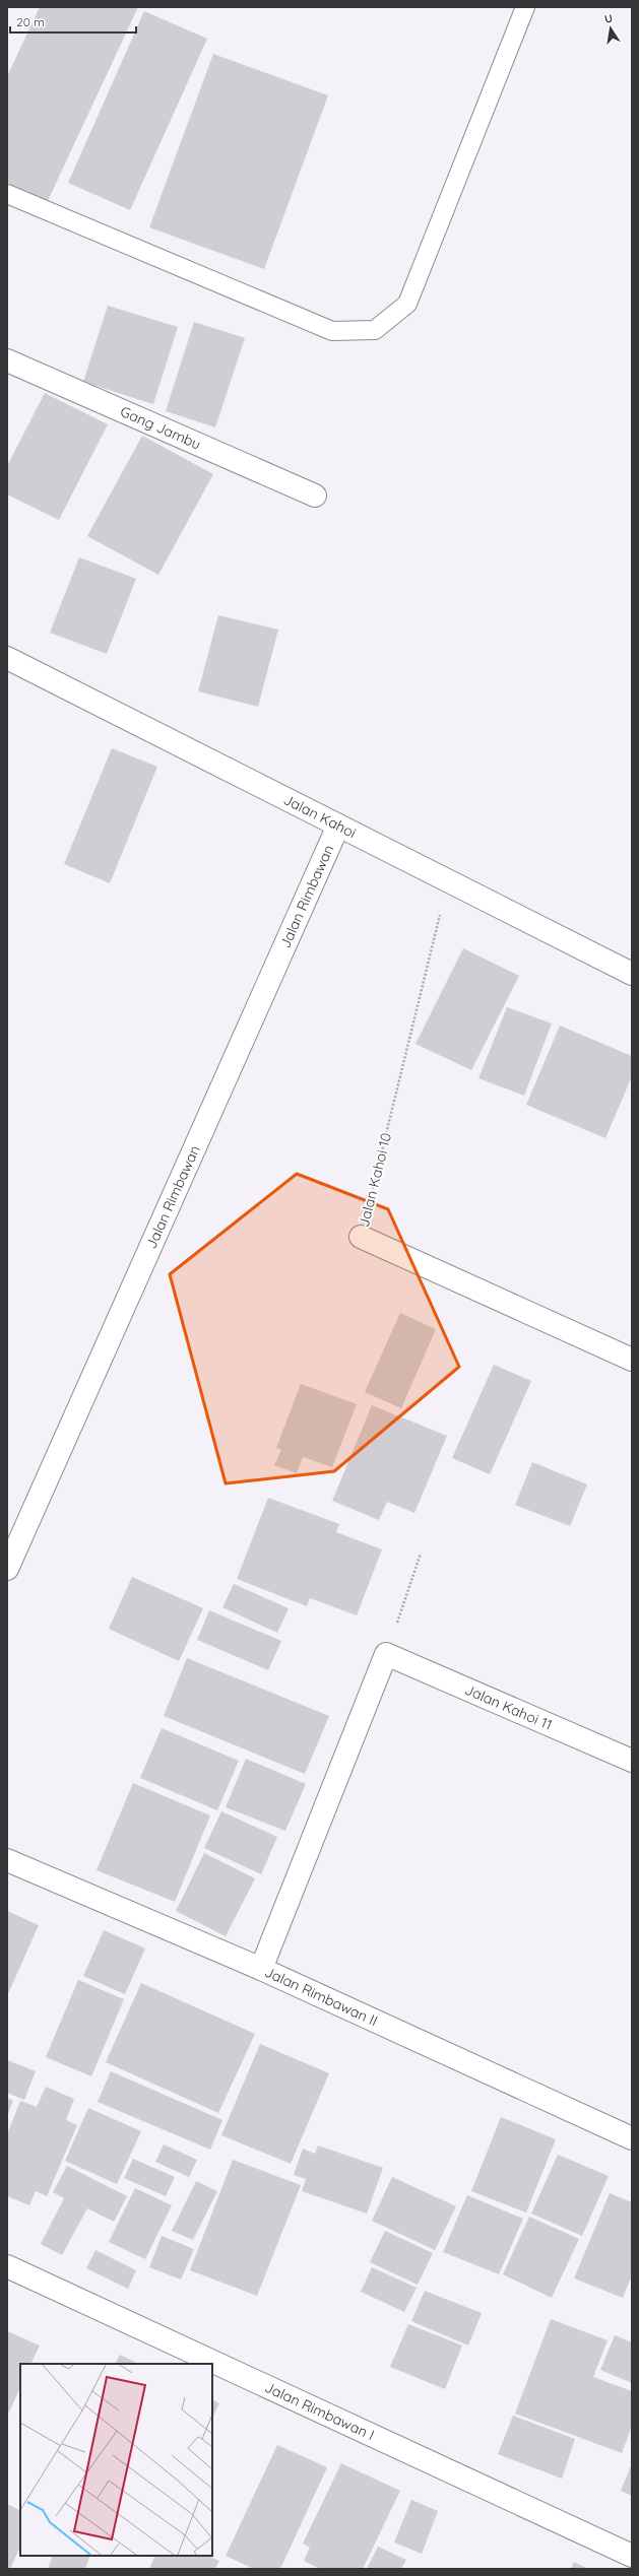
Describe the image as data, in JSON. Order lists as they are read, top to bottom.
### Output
{
  "streets": {
    "street": [
      "Gang Jambu",
      "Jalan Kahoi",
      "Jalan Rimbawan",
      "Jalan Kahoi 10",
      "Jalan Kahoi 11",
      "Jalan Rimbawan II",
      "Jalan Rimbawan I"
    ]
  },
  "crossings": [
    ["Jalan Kahoi", "Jalan Rimbawan"],
    ["Jalan Kahoi", "Jalan Kahoi 10"]
  ],
  "scale_bar": "20 m",
  "north": "top"
}
